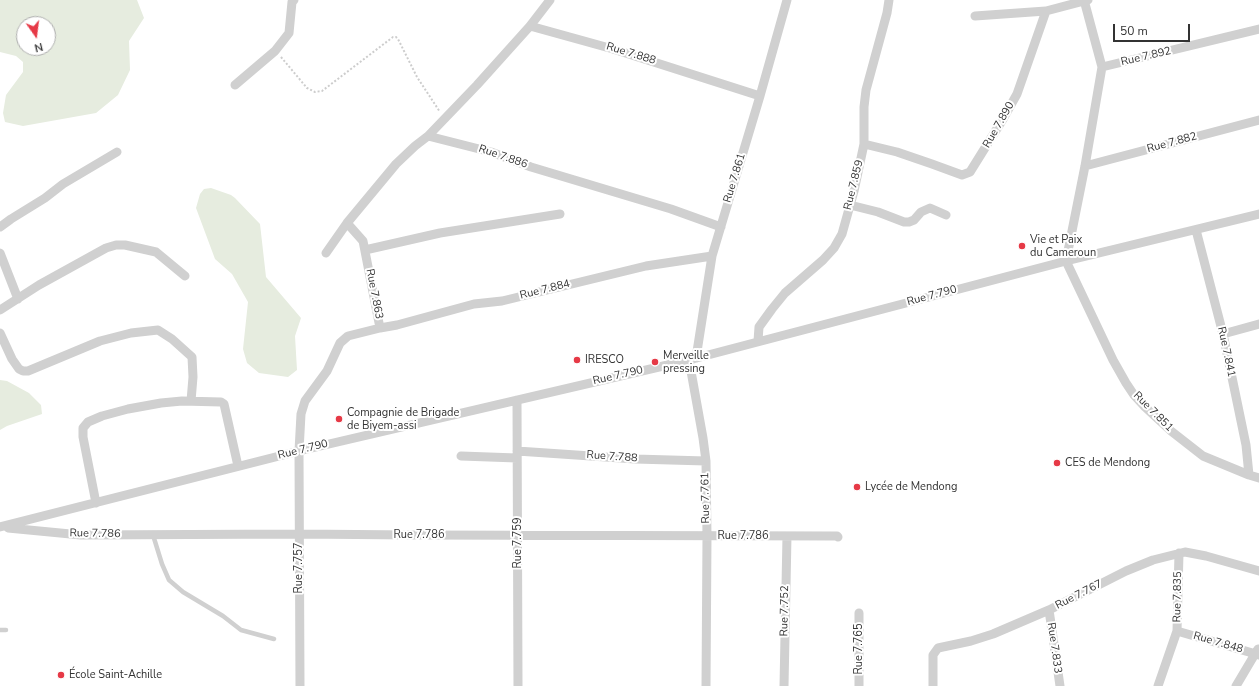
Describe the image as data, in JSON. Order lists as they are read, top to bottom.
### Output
{
  "streets": {
    "street": [
      "Rue 7.888",
      "Rue 7.892",
      "Rue 7.890",
      "Rue 7.882",
      "Rue 7.886",
      "Rue 7.861",
      "Rue 7.859",
      "Rue 7.884",
      "Rue 7.863",
      "Rue 7.790",
      "Rue 7.841",
      "Rue 7.851",
      "Rue 7.788",
      "Rue 7.761",
      "Rue 7.786",
      "Rue 7.759",
      "Rue 7.757",
      "Rue 7.767",
      "Rue 7.835",
      "Rue 7.752",
      "Rue 7.848",
      "Rue 7.833",
      "Rue 7.765"
    ]
  },
  "crossings": [
    ["Rue 7.888", "Rue 7.861"],
    ["Rue 7.890", "Rue 7.859"],
    ["Rue 7.886", "Rue 7.861"],
    ["Rue 7.861", "Rue 7.884"],
    ["Rue 7.861", "Rue 7.790"],
    ["Rue 7.861", "Rue 7.761"],
    ["Rue 7.859", "Rue 7.790"],
    ["Rue 7.884", "Rue 7.863"],
    ["Rue 7.863", "Rue 7.790"],
    ["Rue 7.863", "Rue 7.757"],
    ["Rue 7.790", "Rue 7.841"],
    ["Rue 7.790", "Rue 7.851"],
    ["Rue 7.790", "Rue 7.761"],
    ["Rue 7.790", "Rue 7.786"],
    ["Rue 7.790", "Rue 7.759"],
    ["Rue 7.790", "Rue 7.757"],
    ["Rue 7.841", "Rue 7.851"],
    ["Rue 7.788", "Rue 7.761"],
    ["Rue 7.788", "Rue 7.759"],
    ["Rue 7.761", "Rue 7.786"],
    ["Rue 7.786", "Rue 7.759"],
    ["Rue 7.786", "Rue 7.757"],
    ["Rue 7.786", "Rue 7.752"],
    ["Rue 7.767", "Rue 7.835"],
    ["Rue 7.767", "Rue 7.833"],
    ["Rue 7.835", "Rue 7.848"]
  ],
  "places": [
    "Vie et Paix du Cameroun",
    "IRESCO",
    "Merveille pressing",
    "Compagnie de Brigade de Biyem-assi",
    "CES de Mendong",
    "Lycée de Mendong",
    "École Saint-Achille"
  ],
  "scale_bar": "50 m",
  "north": "bottom"
}
